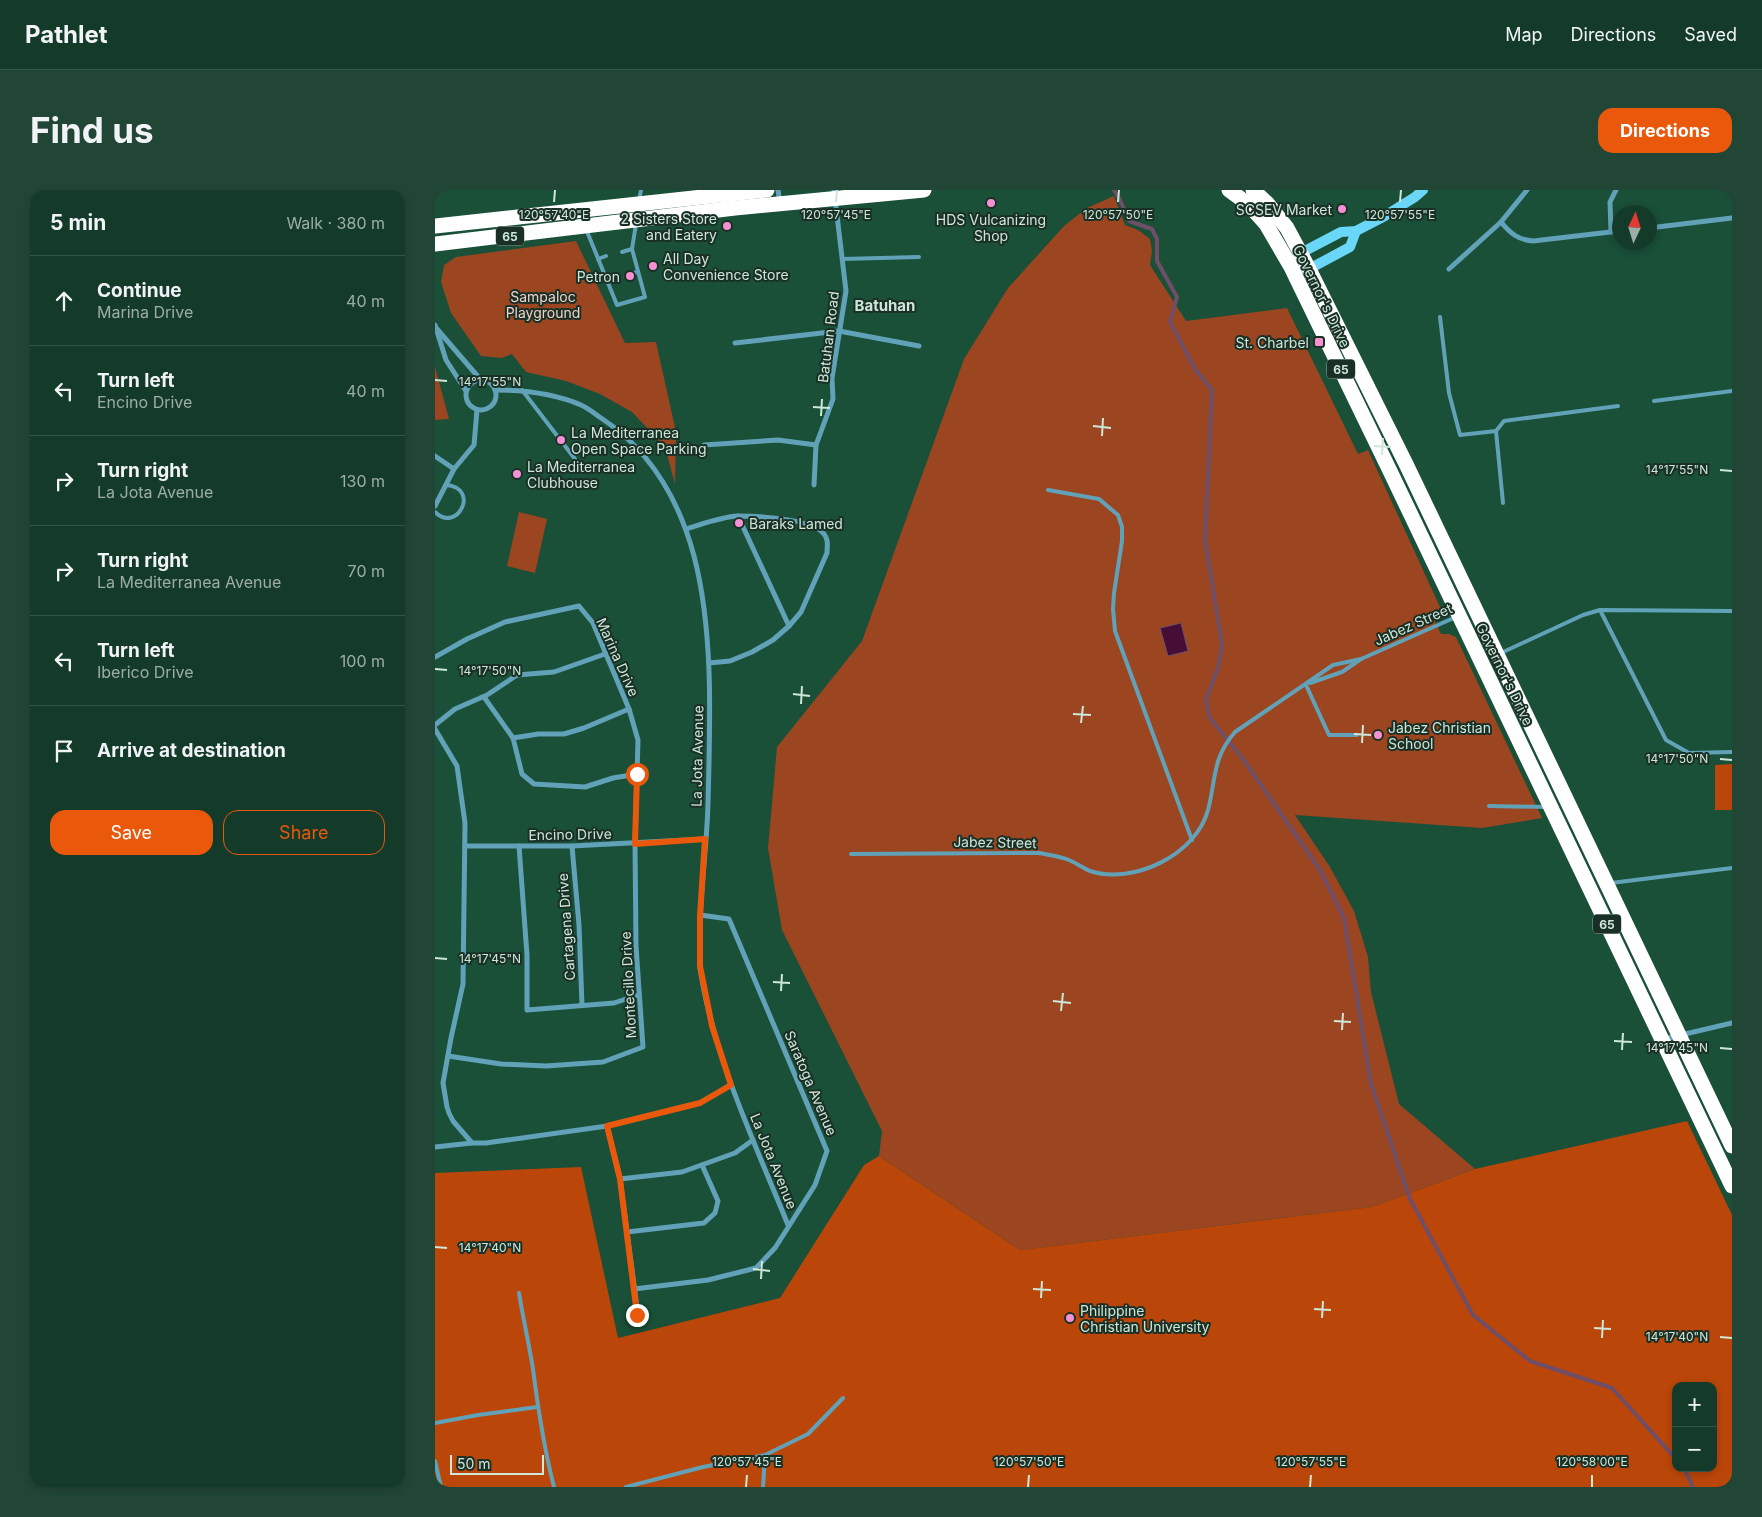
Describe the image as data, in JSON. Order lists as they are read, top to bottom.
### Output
{
  "streets": {
    "highway": ["65", "Governor's Drive"],
    "street": [
      "Batuhan Road",
      "Marina Drive",
      "La Jota Avenue",
      "Encino Drive",
      "Cartagena Drive",
      "Montecillo Drive",
      "Saratoga Avenue"
    ],
    "lane": ["Jabez Street"]
  },
  "crossings": [
    ["65", "Batuhan Road"],
    ["Governor's Drive", "Jabez Street"],
    ["Marina Drive", "Encino Drive"],
    ["Marina Drive", "Montecillo Drive"],
    ["La Jota Avenue", "Encino Drive"],
    ["La Jota Avenue", "Saratoga Avenue"],
    ["Encino Drive", "Cartagena Drive"],
    ["Encino Drive", "Montecillo Drive"]
  ],
  "districts": ["Batuhan"],
  "parks": ["Sampaloc Playground"],
  "places": {
    "other": [
      "HDS Vulcanizing Shop",
      "SCSEV Market",
      "2 Sisters Store and Eatery",
      "All Day Convenience Store",
      "Petron",
      "La Mediterranea Open Space Parking",
      "La Mediterranea Clubhouse",
      "Baraks Lamed",
      "Jabez Christian School",
      "Philippine Christian University"
    ],
    "transit": ["St. Charbel"]
  },
  "scale_bar": "50 m",
  "north": "top",
  "page": {
    "header": "Pathlet",
    "nav": ["Map", "Directions", "Saved"],
    "buttons": [
      "Directions",
      ["Save", "Share"]
    ],
    "title": "Find us",
    "heading": ["5 min", "Walk · 380 m"],
    "list": [
      ["Continue", "Marina Drive", "40 m"],
      ["Turn left", "Encino Drive", "40 m"],
      ["Turn right", "La Jota Avenue", "130 m"],
      ["Turn right", "La Mediterranea Avenue", "70 m"],
      ["Turn left", "Iberico Drive", "100 m"],
      "Arrive at destination"
    ],
    "map_buttons": ["+", "−"],
    "scale": "50 m"
  },
  "coordinates": [
    "120°57'40\"E",
    "120°57'45\"E",
    "120°57'50\"E",
    "120°57'55\"E",
    "14°17'55\"N",
    "14°17'50\"N",
    "14°17'45\"N",
    "14°17'40\"N",
    "120°58'00\"E"
  ]
}
